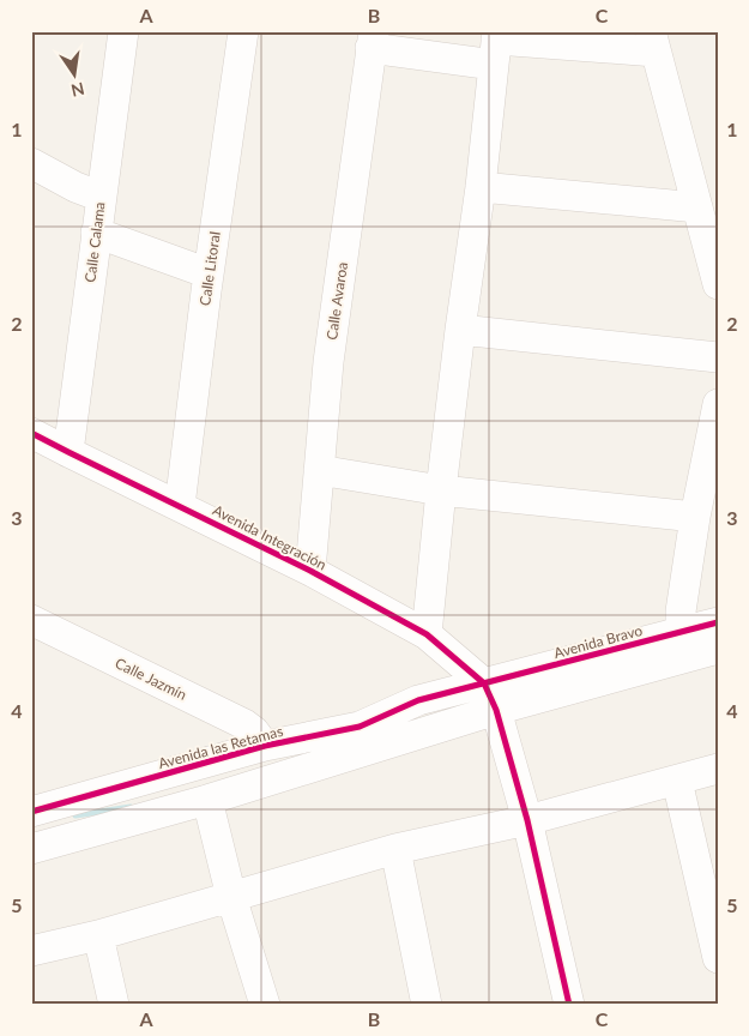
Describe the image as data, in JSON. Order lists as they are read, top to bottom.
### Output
{
  "streets": {
    "street": [
      "Calle Calama",
      "Calle Litoral",
      "Calle Avaroa",
      "Avenida Integración",
      "Avenida Bravo",
      "Calle Jazmín",
      "Avenida las Retamas"
    ]
  },
  "crossings": [
    ["Calle Calama", "Avenida Integración"],
    ["Calle Litoral", "Avenida Integración"],
    ["Calle Avaroa", "Avenida Integración"],
    ["Avenida Integración", "Avenida Bravo"],
    ["Avenida Integración", "Avenida las Retamas"],
    ["Avenida Bravo", "Avenida las Retamas"],
    ["Calle Jazmín", "Avenida las Retamas"]
  ],
  "north": "bottom",
  "grid": {
    "columns": ["A", "B", "C"],
    "rows": [
      "1",
      "2",
      "3",
      "4",
      "5"
    ]
  }
}
